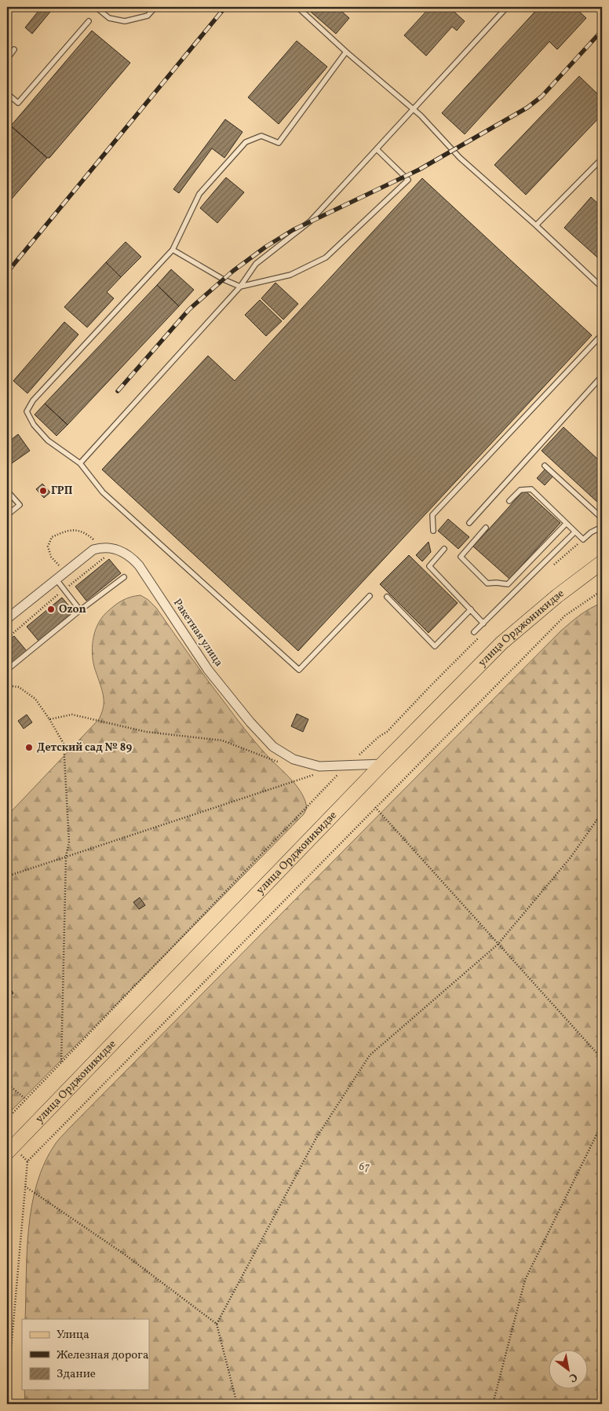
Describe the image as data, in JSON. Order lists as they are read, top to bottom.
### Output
{
  "streets": {
    "main road": ["улица Орджоникидзе"],
    "street": ["Ракетная улица"]
  },
  "crossings": [
    ["улица Орджоникидзе", "Ракетная улица"]
  ],
  "parks": ["67"],
  "places": ["ГРП", "Ozon", "Детский сад № 89"],
  "legend": ["Улица", "Железная дорога", "Здание"],
  "north": "bottom right"
}
